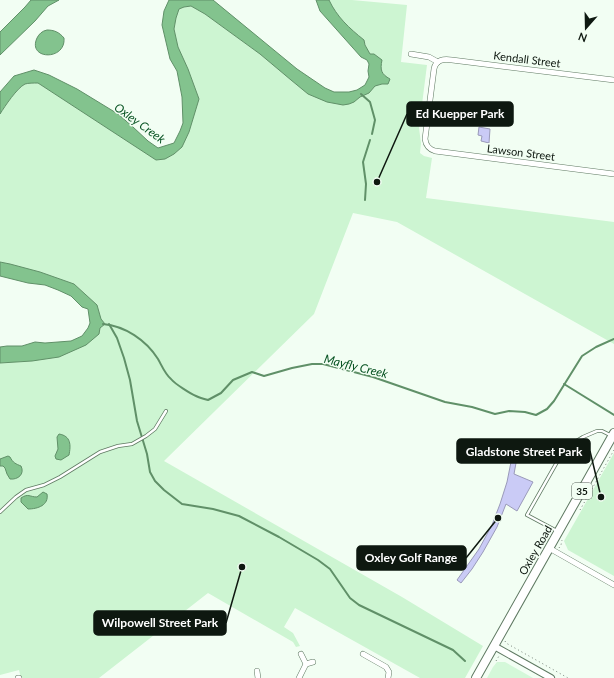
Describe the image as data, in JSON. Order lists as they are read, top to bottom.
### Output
{
  "streets": {
    "main road": ["35", "Oxley Road"],
    "street": ["Kendall Street", "Lawson Street"]
  },
  "crossings": [
    ["Kendall Street", "Lawson Street"]
  ],
  "water": ["Oxley Creek", "Mayfly Creek"],
  "places": [
    "Ed Kuepper Park",
    "Gladstone Street Park",
    "Oxley Golf Range",
    "Wilpowell Street Park"
  ],
  "north": "bottom"
}
